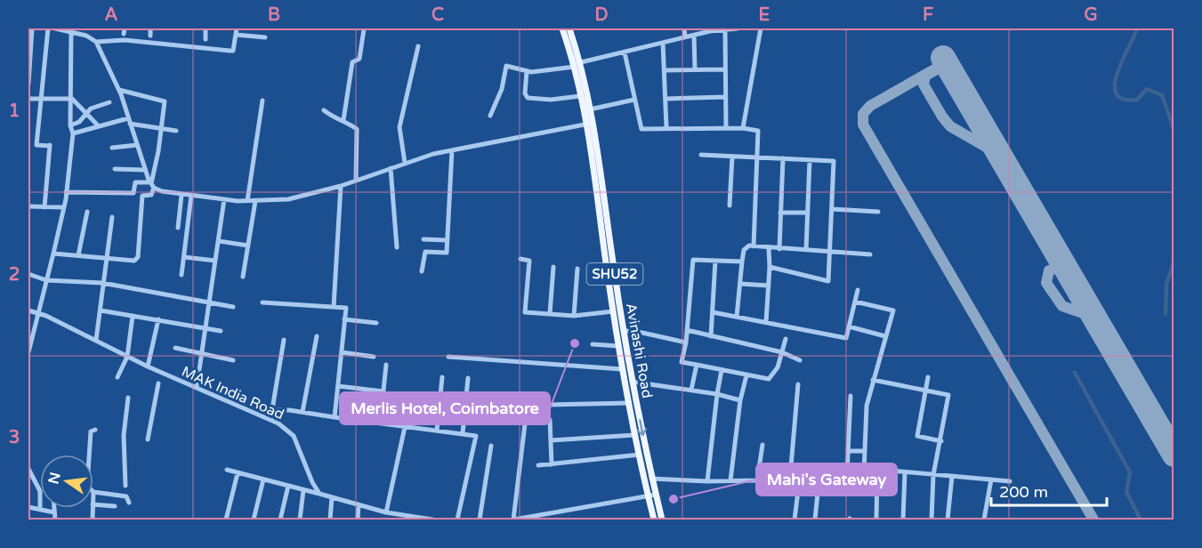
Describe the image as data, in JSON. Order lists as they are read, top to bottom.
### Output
{
  "streets": {
    "main road": ["SHU52", "Avinashi Road"],
    "street": ["MAK India Road"]
  },
  "places": ["Merlis Hotel, Coimbatore", "Mahi's Gateway"],
  "scale_bar": "200 m",
  "north": "left",
  "grid": {
    "columns": [
      "A",
      "B",
      "C",
      "D",
      "E",
      "F",
      "G"
    ],
    "rows": ["1", "2", "3"]
  }
}
